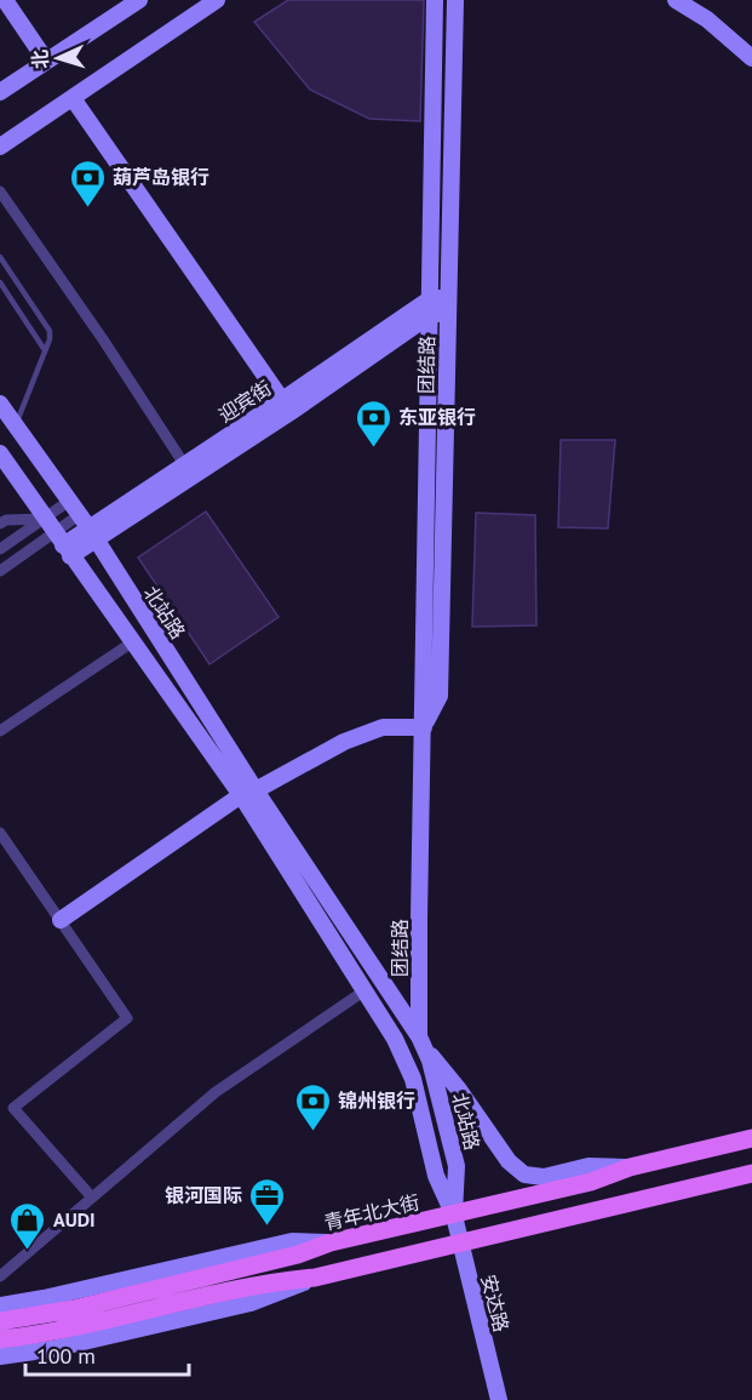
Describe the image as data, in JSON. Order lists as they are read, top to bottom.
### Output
{
  "streets": {
    "main road": ["青年北大街"],
    "street": [
      "团结路",
      "迎宾街",
      "北站路",
      "安达路"
    ]
  },
  "crossings": [
    ["团结路", "迎宾街"],
    ["团结路", "北站路"],
    ["迎宾街", "北站路"],
    ["北站路", "青年北大街"],
    ["北站路", "安达路"],
    ["青年北大街", "安达路"]
  ],
  "places": {
    "bank": ["葫芦岛银行", "东亚银行", "锦州银行"],
    "office": ["银河国际"],
    "shop": ["AUDI"]
  },
  "scale_bar": "100 m",
  "north": "left"
}
